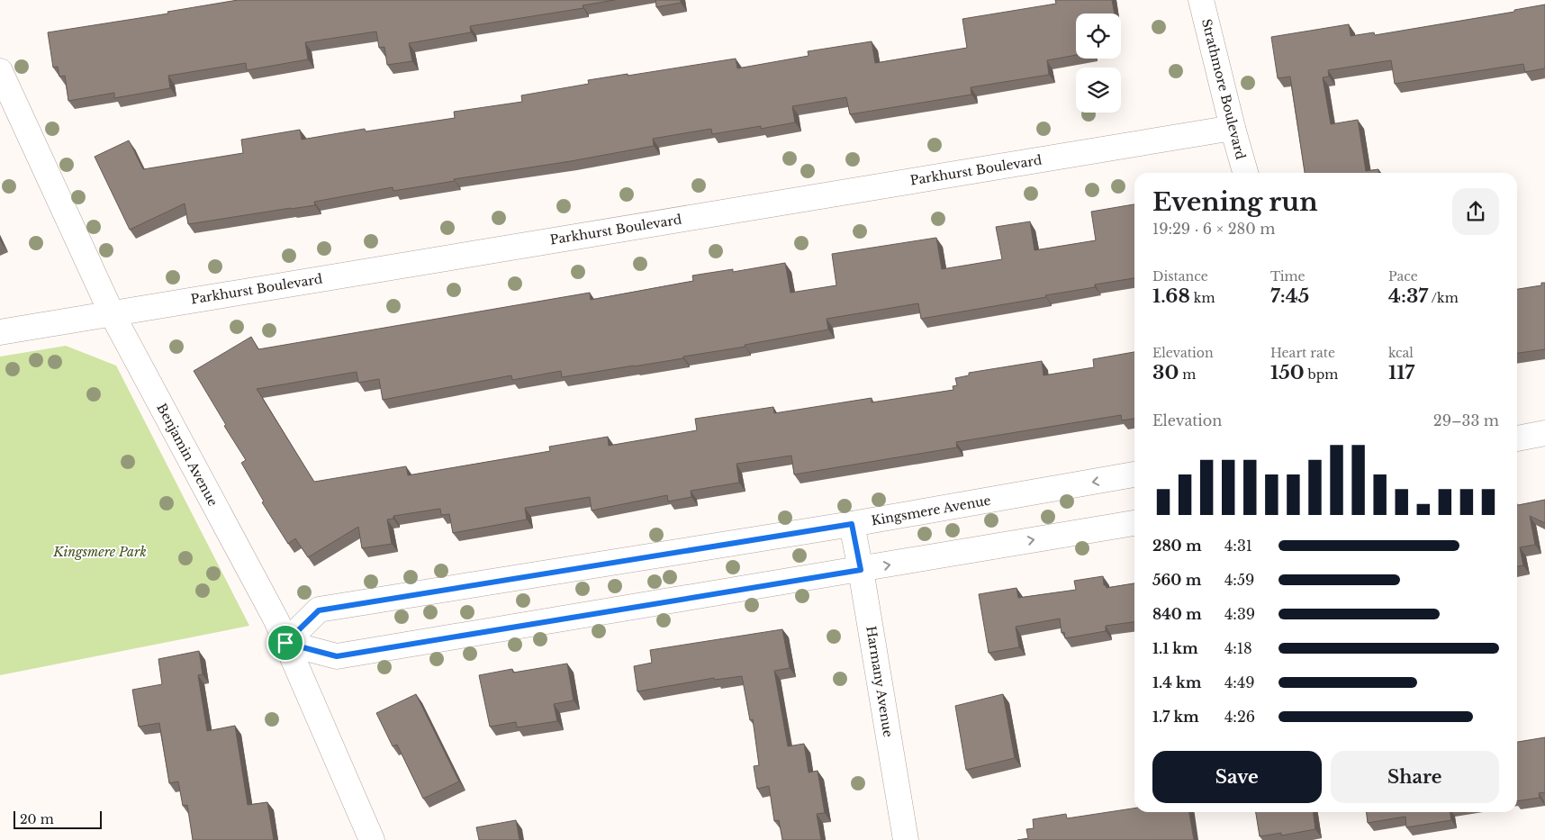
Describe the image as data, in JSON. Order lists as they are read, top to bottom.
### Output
{
  "streets": {
    "street": [
      "Strathmore Boulevard",
      "Parkhurst Boulevard",
      "Benjamin Avenue",
      "Kingsmere Avenue",
      "Harmany Avenue"
    ]
  },
  "crossings": [
    ["Strathmore Boulevard", "Parkhurst Boulevard"],
    ["Parkhurst Boulevard", "Benjamin Avenue"],
    ["Benjamin Avenue", "Kingsmere Avenue"],
    ["Kingsmere Avenue", "Harmany Avenue"]
  ],
  "parks": ["Kingsmere Park"],
  "scale_bar": "20 m",
  "page": {
    "heading": ["Evening run", "19:29 · 6 × 280 m"],
    "stats": [
      ["Distance", "1.68 km"],
      ["Time", "7:45"],
      ["Pace", "4:37 /km"],
      ["Elevation", "30 m"],
      ["Heart rate", "150 bpm"],
      ["kcal", "117"]
    ],
    "chart": ["Elevation", "29–33 m"],
    "list": [
      {
        "name": "280 m",
        "note": "4:31"
      },
      {
        "name": "560 m",
        "note": "4:59"
      },
      {
        "name": "840 m",
        "note": "4:39"
      },
      {
        "name": "1.1 km",
        "note": "4:18"
      },
      {
        "name": "1.4 km",
        "note": "4:49"
      },
      {
        "name": "1.7 km",
        "note": "4:26"
      }
    ],
    "buttons": ["Save", "Share"],
    "scale": "20 m"
  }
}
